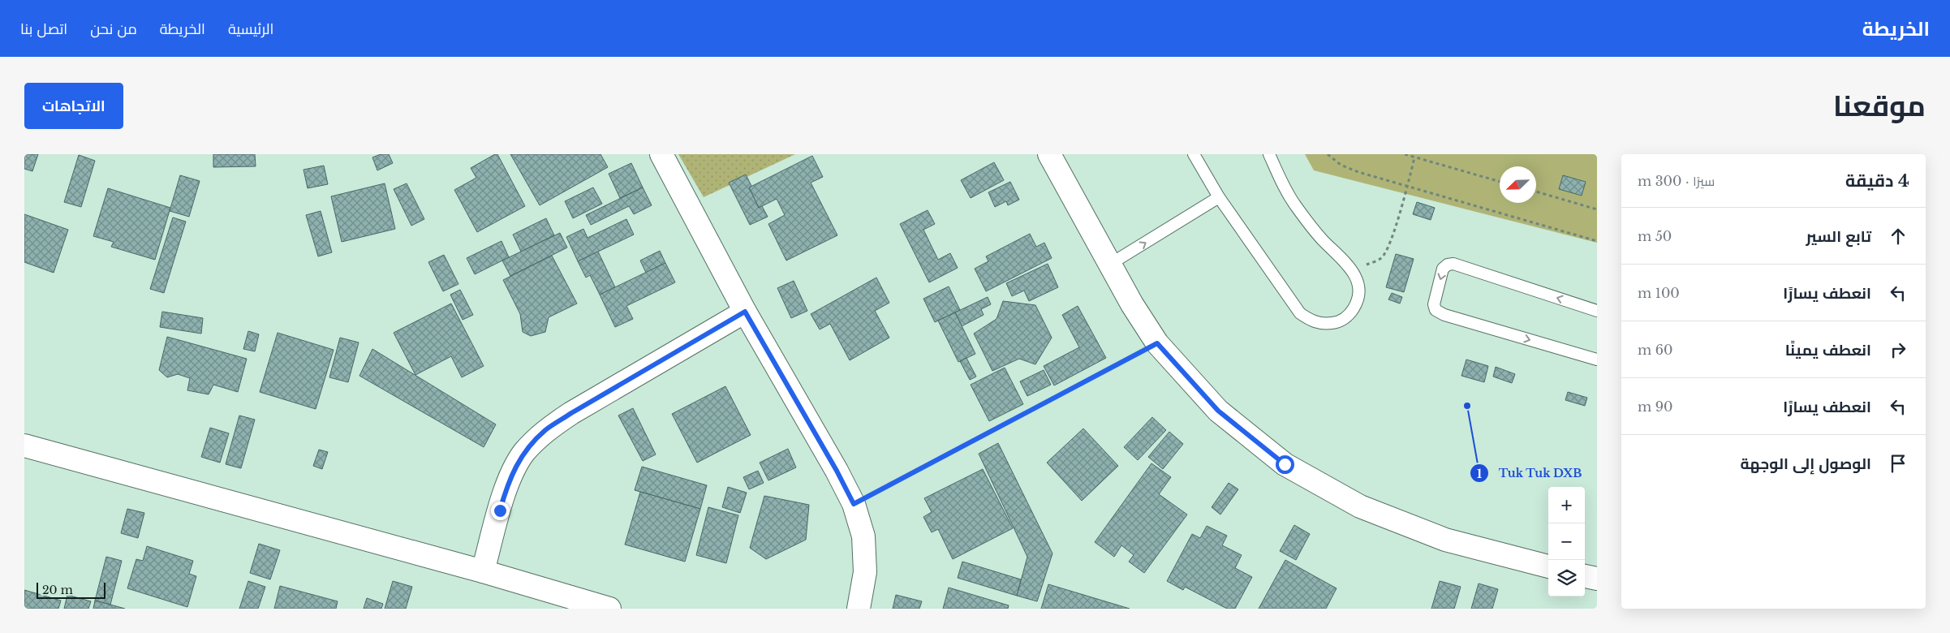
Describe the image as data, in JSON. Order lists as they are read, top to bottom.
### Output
{
  "places": ["Tuk Tuk DXB"],
  "scale_bar": "20 m",
  "north": "bottom left",
  "page": {
    "header": "الخريطة",
    "nav": [
      "الرئيسية",
      "الخريطة",
      "من نحن",
      "اتصل بنا"
    ],
    "title": "موقعنا",
    "buttons": "الاتجاهات",
    "heading": ["4 دقيقة", "سيرًا · 300 m"],
    "list": [
      ["تابع السير", "50 m"],
      ["انعطف يسارًا", "100 m"],
      ["انعطف يمينًا", "60 m"],
      ["انعطف يسارًا", "90 m"],
      "الوصول إلى الوجهة"
    ],
    "map_buttons": ["+", "−"],
    "scale": "20 m"
  }
}
